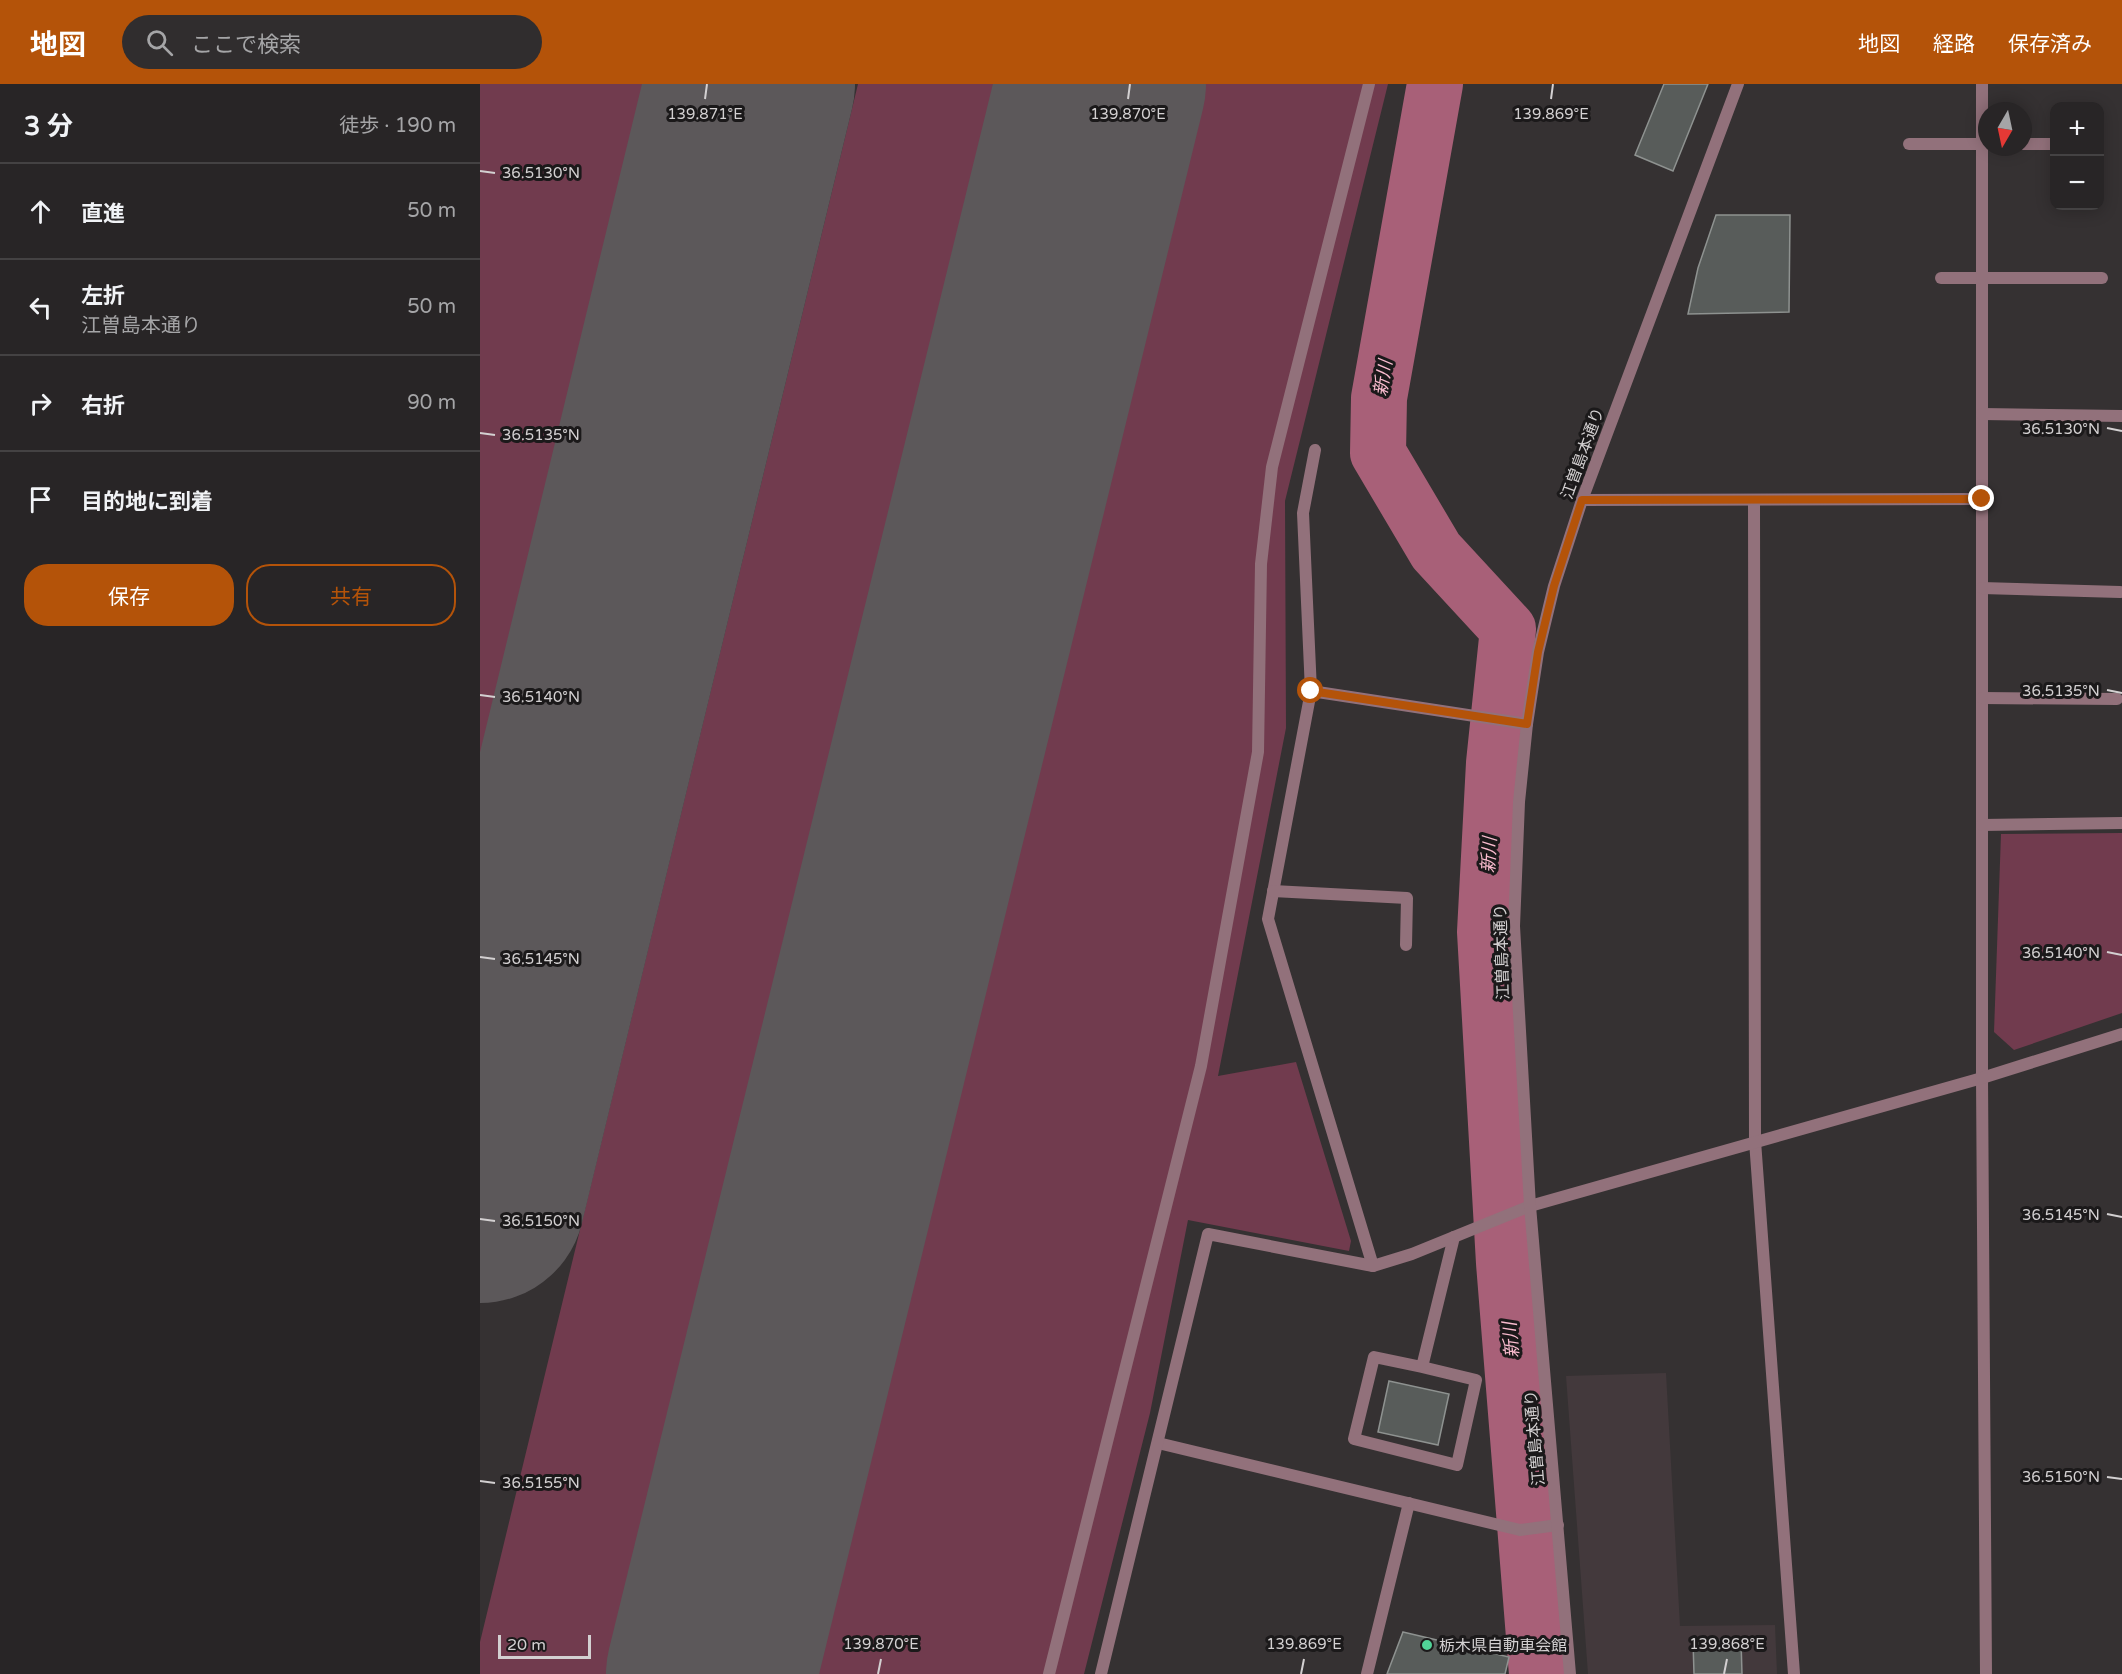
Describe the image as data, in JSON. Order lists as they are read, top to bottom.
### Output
{
  "streets": {
    "street": ["江曽島本通り"]
  },
  "water": ["新川"],
  "places": ["栃木県自動車会館"],
  "scale_bar": "20 m",
  "north": "bottom",
  "page": {
    "header": "地図",
    "search": "ここで検索",
    "nav": ["地図", "経路", "保存済み"],
    "heading": ["3 分", "徒歩 · 190 m"],
    "map_buttons": ["+", "−"],
    "list": [
      ["直進", "50 m"],
      ["左折", "江曽島本通り", "50 m"],
      ["右折", "90 m"],
      "目的地に到着"
    ],
    "buttons": ["保存", "共有"],
    "scale": "20 m"
  },
  "coordinates": [
    "139.870°E",
    "139.869°E",
    "139.871°E",
    "36.5130°N",
    "36.5135°N",
    "36.5140°N",
    "36.5145°N",
    "36.5150°N",
    "36.5155°N",
    "139.868°E"
  ]
}
